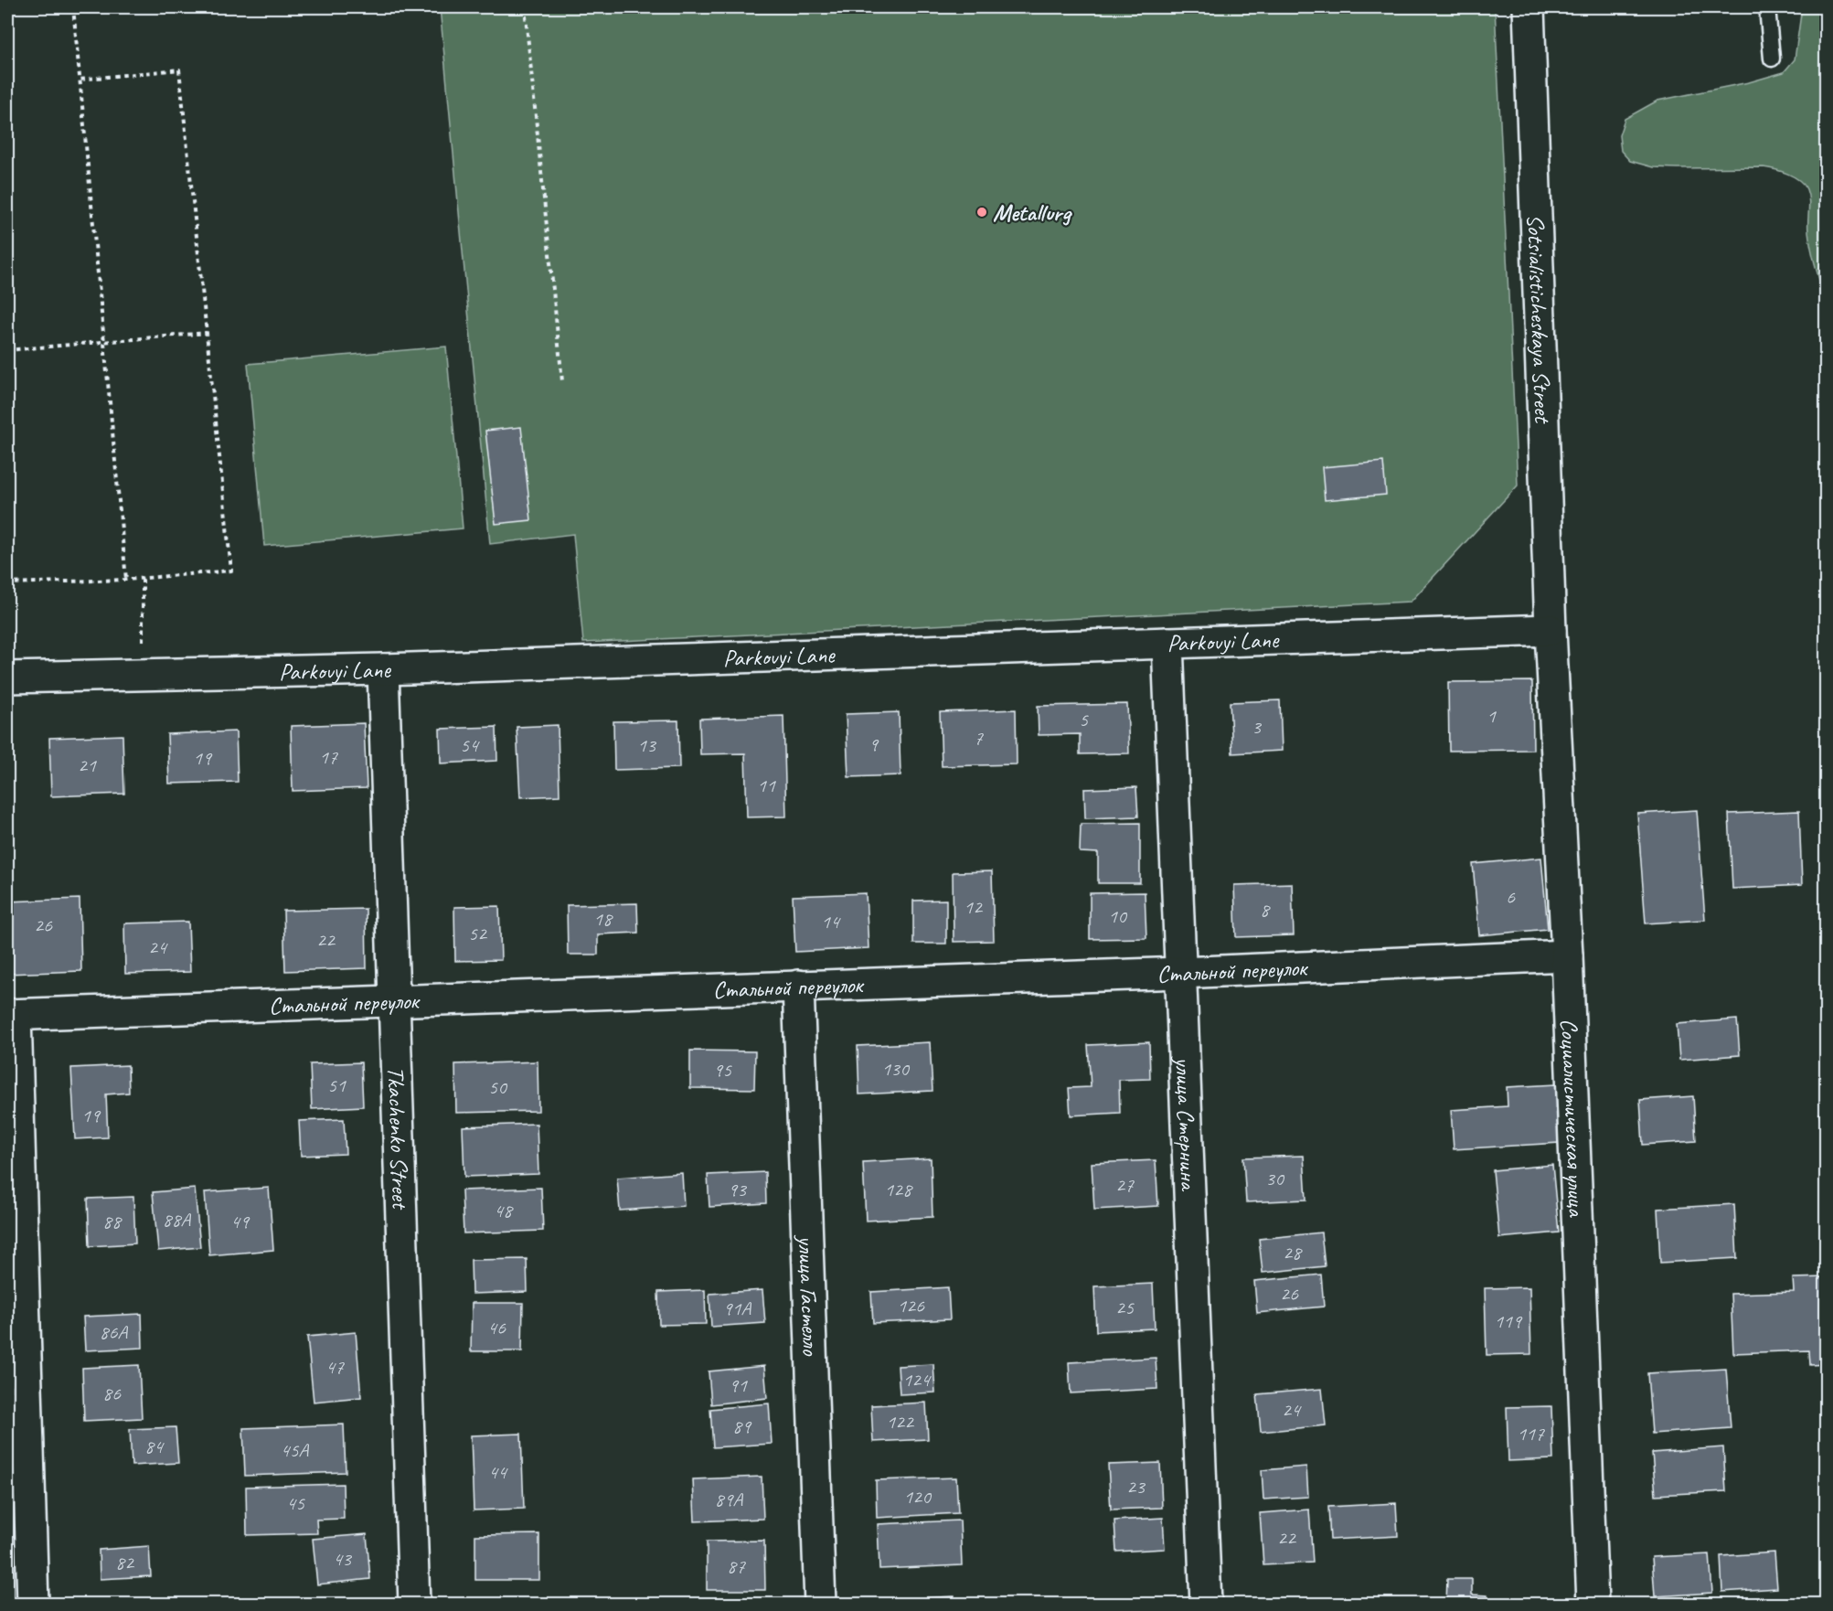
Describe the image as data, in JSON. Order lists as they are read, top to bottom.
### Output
{
  "streets": {
    "street": [
      "Sotsialisticheskaya Street",
      "Parkovyi Lane",
      "Стальной переулок",
      "Социалистическая улица",
      "улица Стернина",
      "Tkachenko Street",
      "улица Гастелло"
    ]
  },
  "crossings": [
    ["Sotsialisticheskaya Street", "Parkovyi Lane"],
    ["Sotsialisticheskaya Street", "Социалистическая улица"],
    ["Parkovyi Lane", "Социалистическая улица"],
    ["Parkovyi Lane", "улица Стернина"],
    ["Parkovyi Lane", "Tkachenko Street"],
    ["Стальной переулок", "Социалистическая улица"],
    ["Стальной переулок", "улица Стернина"],
    ["Стальной переулок", "Tkachenko Street"],
    ["Стальной переулок", "улица Гастелло"]
  ],
  "places": ["Metallurg"],
  "house_numbers": [
    "1",
    "5",
    "3",
    "7",
    "9",
    "54",
    "13",
    "17",
    "19",
    "21",
    "11",
    "6",
    "12",
    "8",
    "10",
    "18",
    "14",
    "26",
    "52",
    "22",
    "24",
    "130",
    "95",
    "51",
    "50",
    "19",
    "30",
    "27",
    "93",
    "128",
    "48",
    "88А",
    "88",
    "49",
    "28",
    "26",
    "126",
    "25",
    "91А",
    "119",
    "46",
    "86А",
    "47",
    "124",
    "91",
    "86",
    "24",
    "122",
    "89",
    "117",
    "84",
    "45А",
    "44",
    "23",
    "120",
    "89А",
    "45",
    "22",
    "43",
    "82",
    "87"
  ]
}
